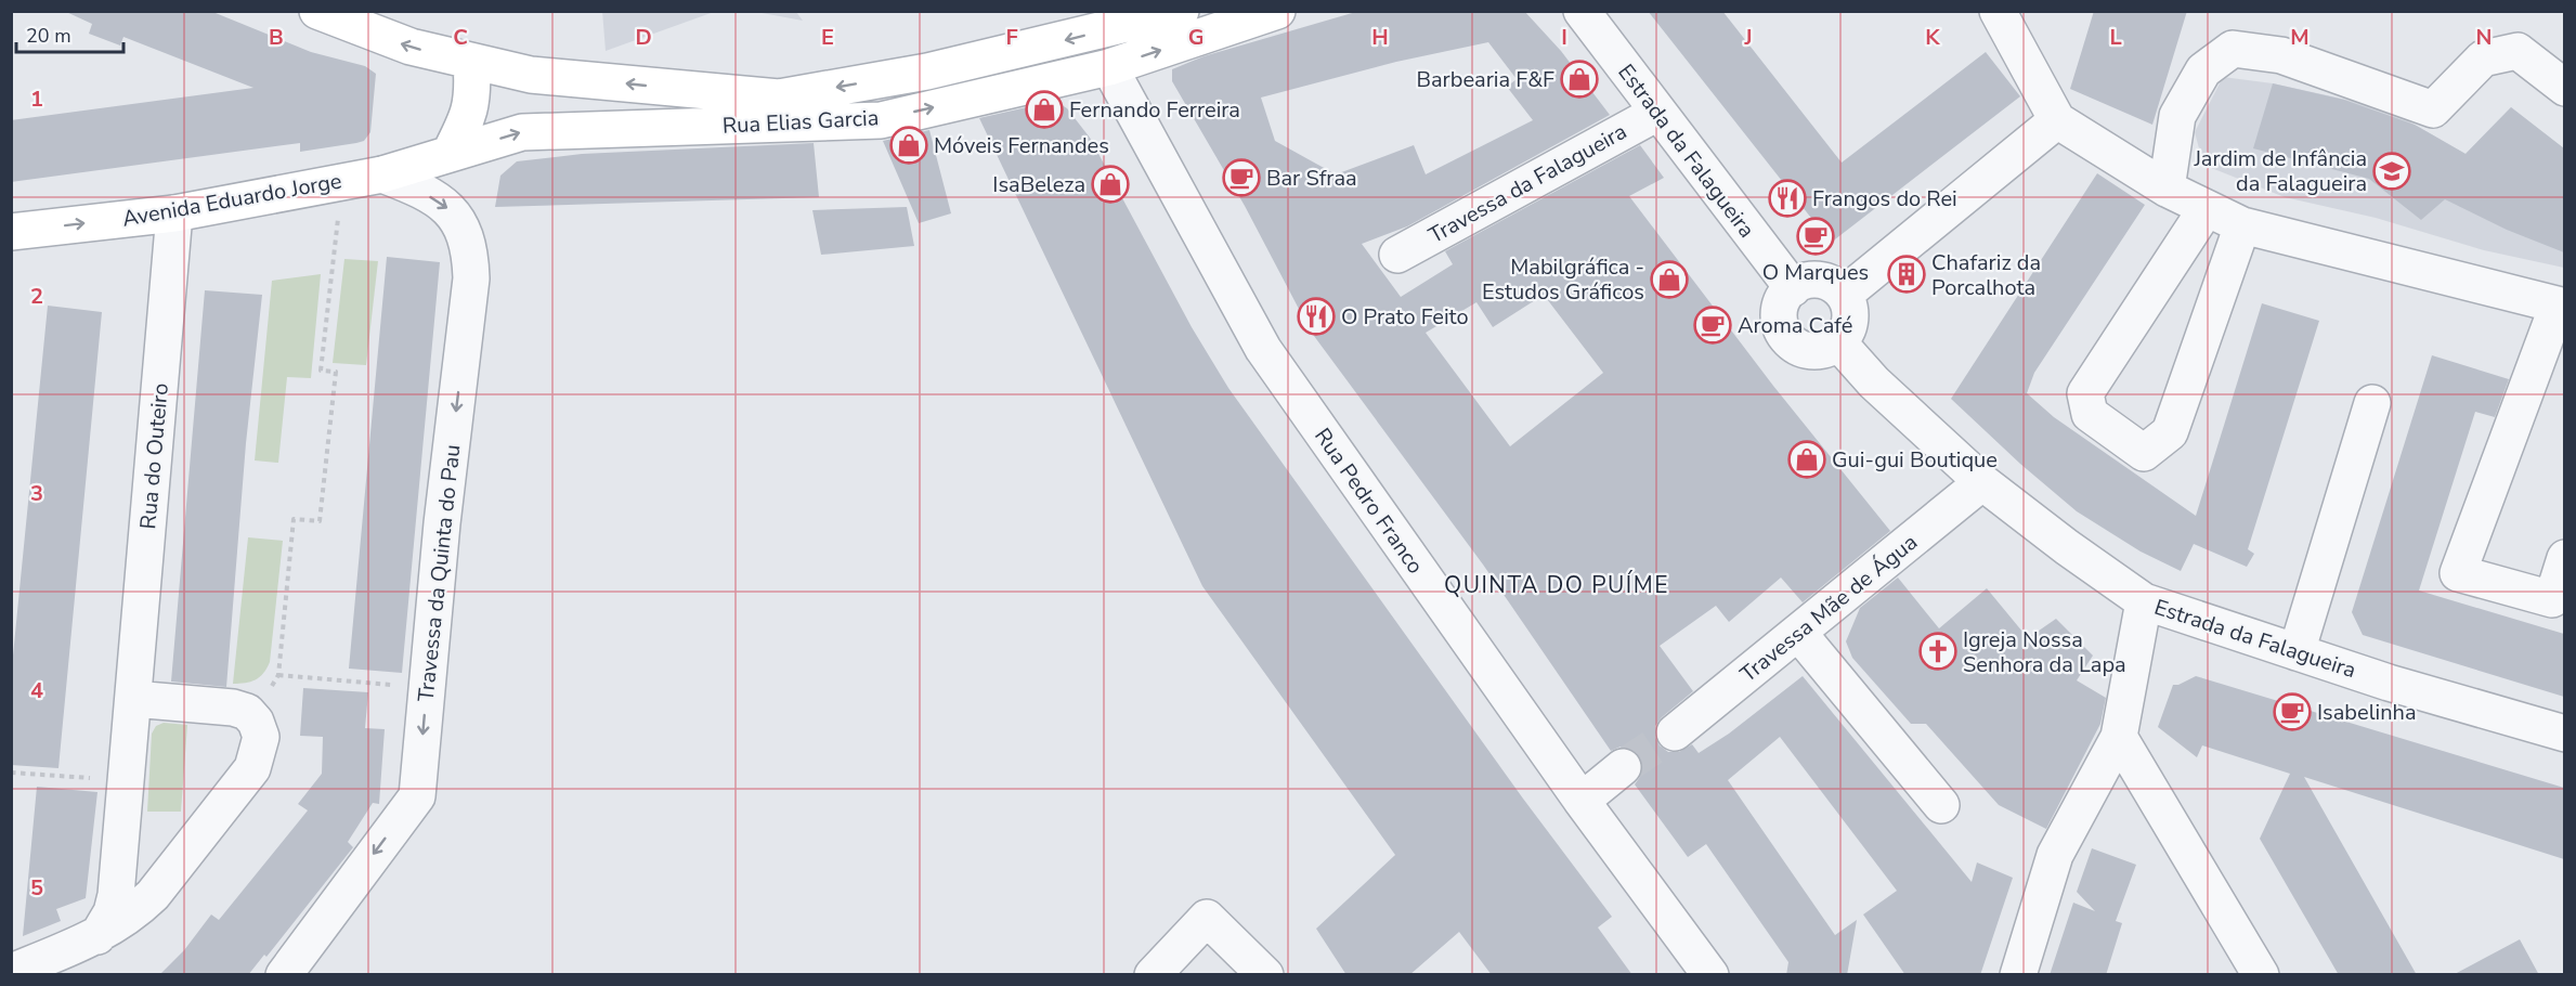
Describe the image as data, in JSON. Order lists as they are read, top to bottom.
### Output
{
  "streets": {
    "main road": ["Rua Elias Garcia", "Avenida Eduardo Jorge"],
    "street": [
      "Estrada da Falagueira",
      "Travessa da Falagueira",
      "Rua do Outeiro",
      "Rua Pedro Franco",
      "Travessa da Quinta do Pau",
      "Travessa Mãe de Água"
    ]
  },
  "crossings": [
    ["Rua Elias Garcia", "Avenida Eduardo Jorge"],
    ["Rua Elias Garcia", "Rua Pedro Franco"],
    ["Estrada da Falagueira", "Travessa da Falagueira"],
    ["Estrada da Falagueira", "Travessa Mãe de Água"],
    ["Avenida Eduardo Jorge", "Rua do Outeiro"],
    ["Avenida Eduardo Jorge", "Travessa da Quinta do Pau"]
  ],
  "one_way": ["Avenida Eduardo Jorge", "Travessa da Quinta do Pau"],
  "districts": ["QUINTA DO PUÍME"],
  "places": {
    "shop": [
      "Barbearia F&F",
      "Fernando Ferreira",
      "Móveis Fernandes",
      "IsaBeleza",
      "Mabilgráfica - Estudos Gráficos",
      "Gui-gui Boutique"
    ],
    "school or university": ["Jardim de Infância da Falagueira"],
    "cafe": [
      "Bar Sfraa",
      "O Marques",
      "Aroma Café",
      "Isabelinha"
    ],
    "restaurant": ["Frangos do Rei", "O Prato Feito"],
    "building": ["Chafariz da Porcalhota"],
    "church": ["Igreja Nossa Senhora da Lapa"]
  },
  "scale_bar": "20 m",
  "grid": {
    "columns": [
      "B",
      "C",
      "D",
      "E",
      "F",
      "G",
      "H",
      "I",
      "J",
      "K",
      "L",
      "M",
      "N"
    ],
    "rows": [
      "1",
      "2",
      "3",
      "4",
      "5"
    ]
  }
}
